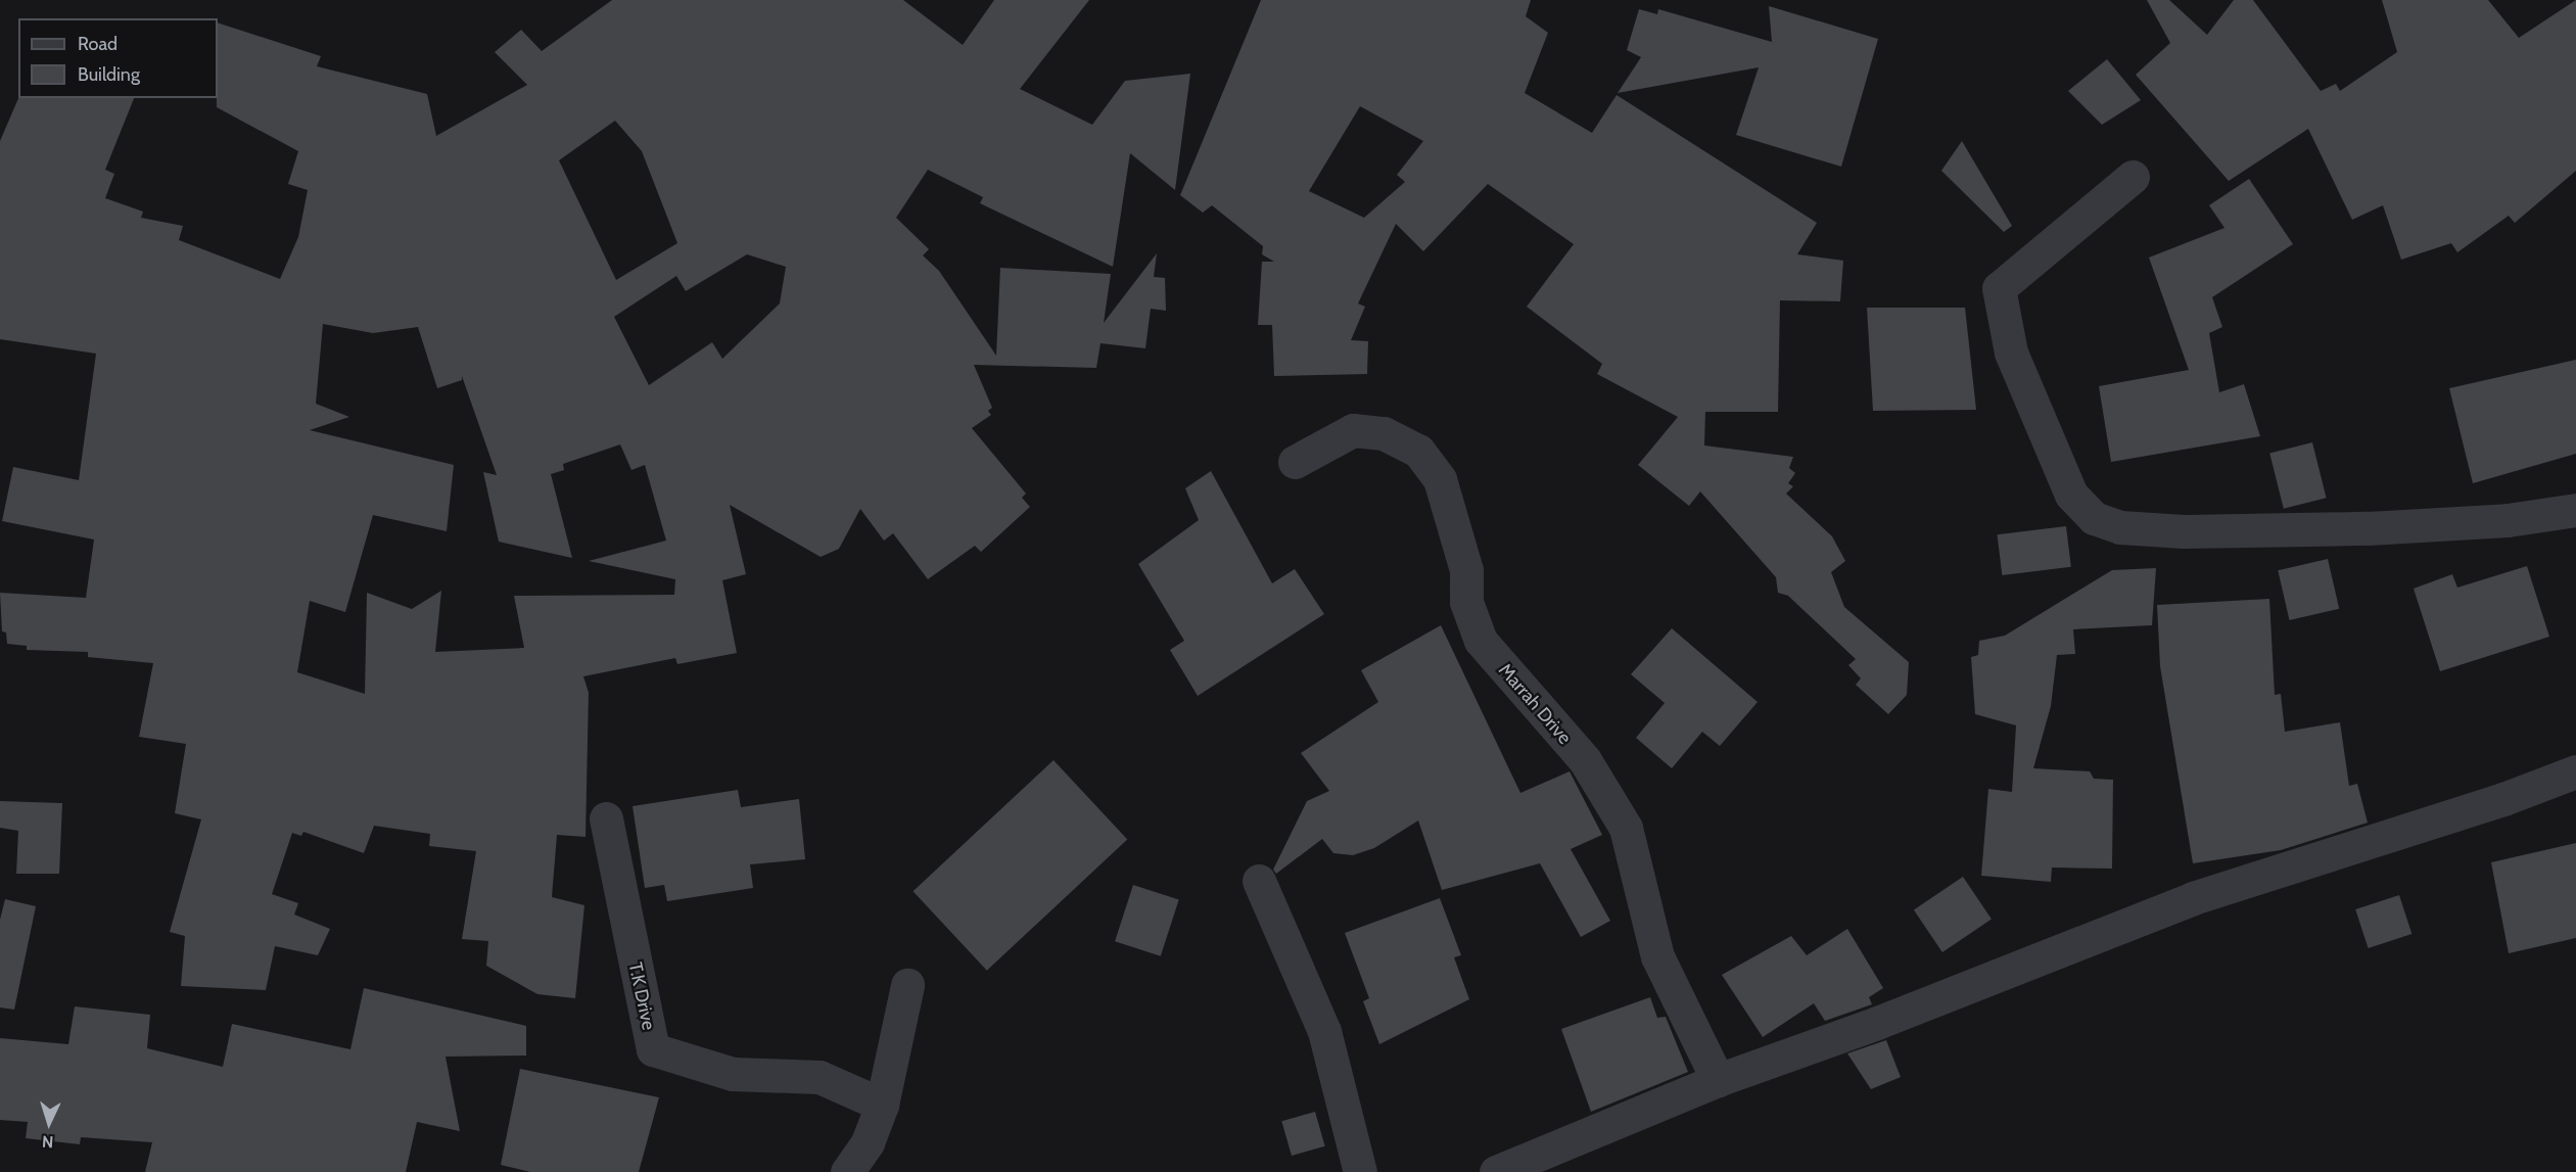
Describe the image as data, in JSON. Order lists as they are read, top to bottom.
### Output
{
  "streets": {
    "street": ["Marrah Drive", "T.K Drive"]
  },
  "legend": ["Road", "Building"],
  "north": "bottom"
}
